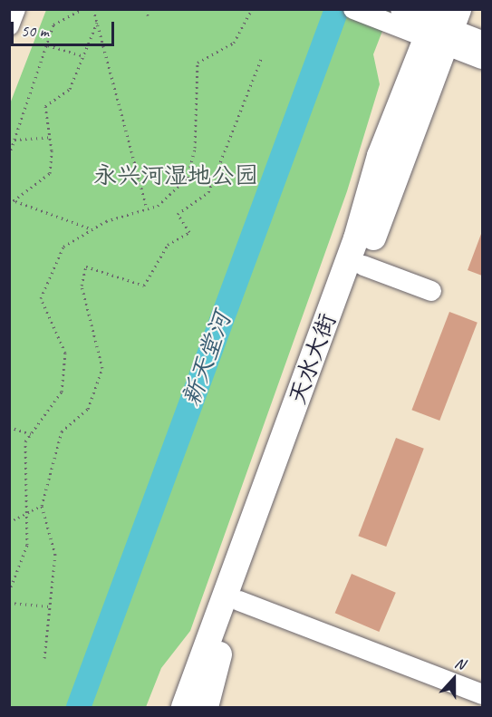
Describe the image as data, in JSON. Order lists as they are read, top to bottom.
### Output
{
  "streets": {
    "main road": ["天水大街"]
  },
  "water": ["新天堂河"],
  "parks": ["永兴河湿地公园"],
  "scale_bar": "50 m",
  "north": "top"
}
